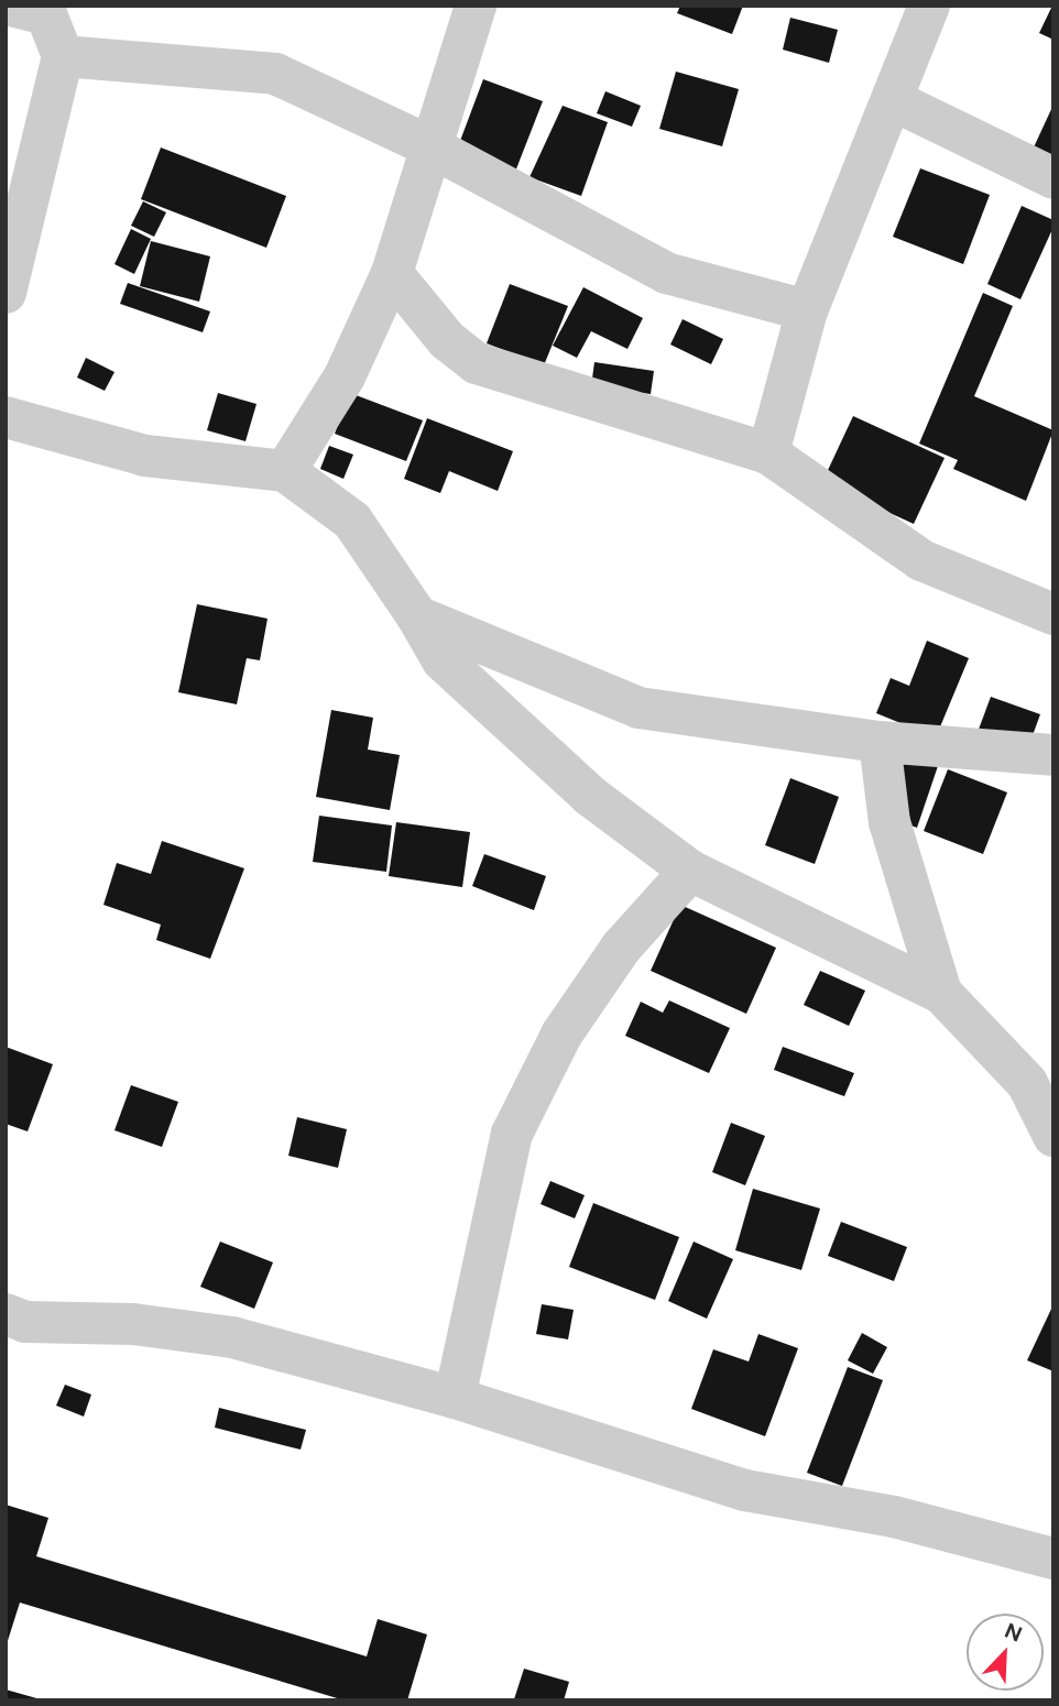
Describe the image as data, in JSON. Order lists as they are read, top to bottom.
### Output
{
  "north": "top right"
}
